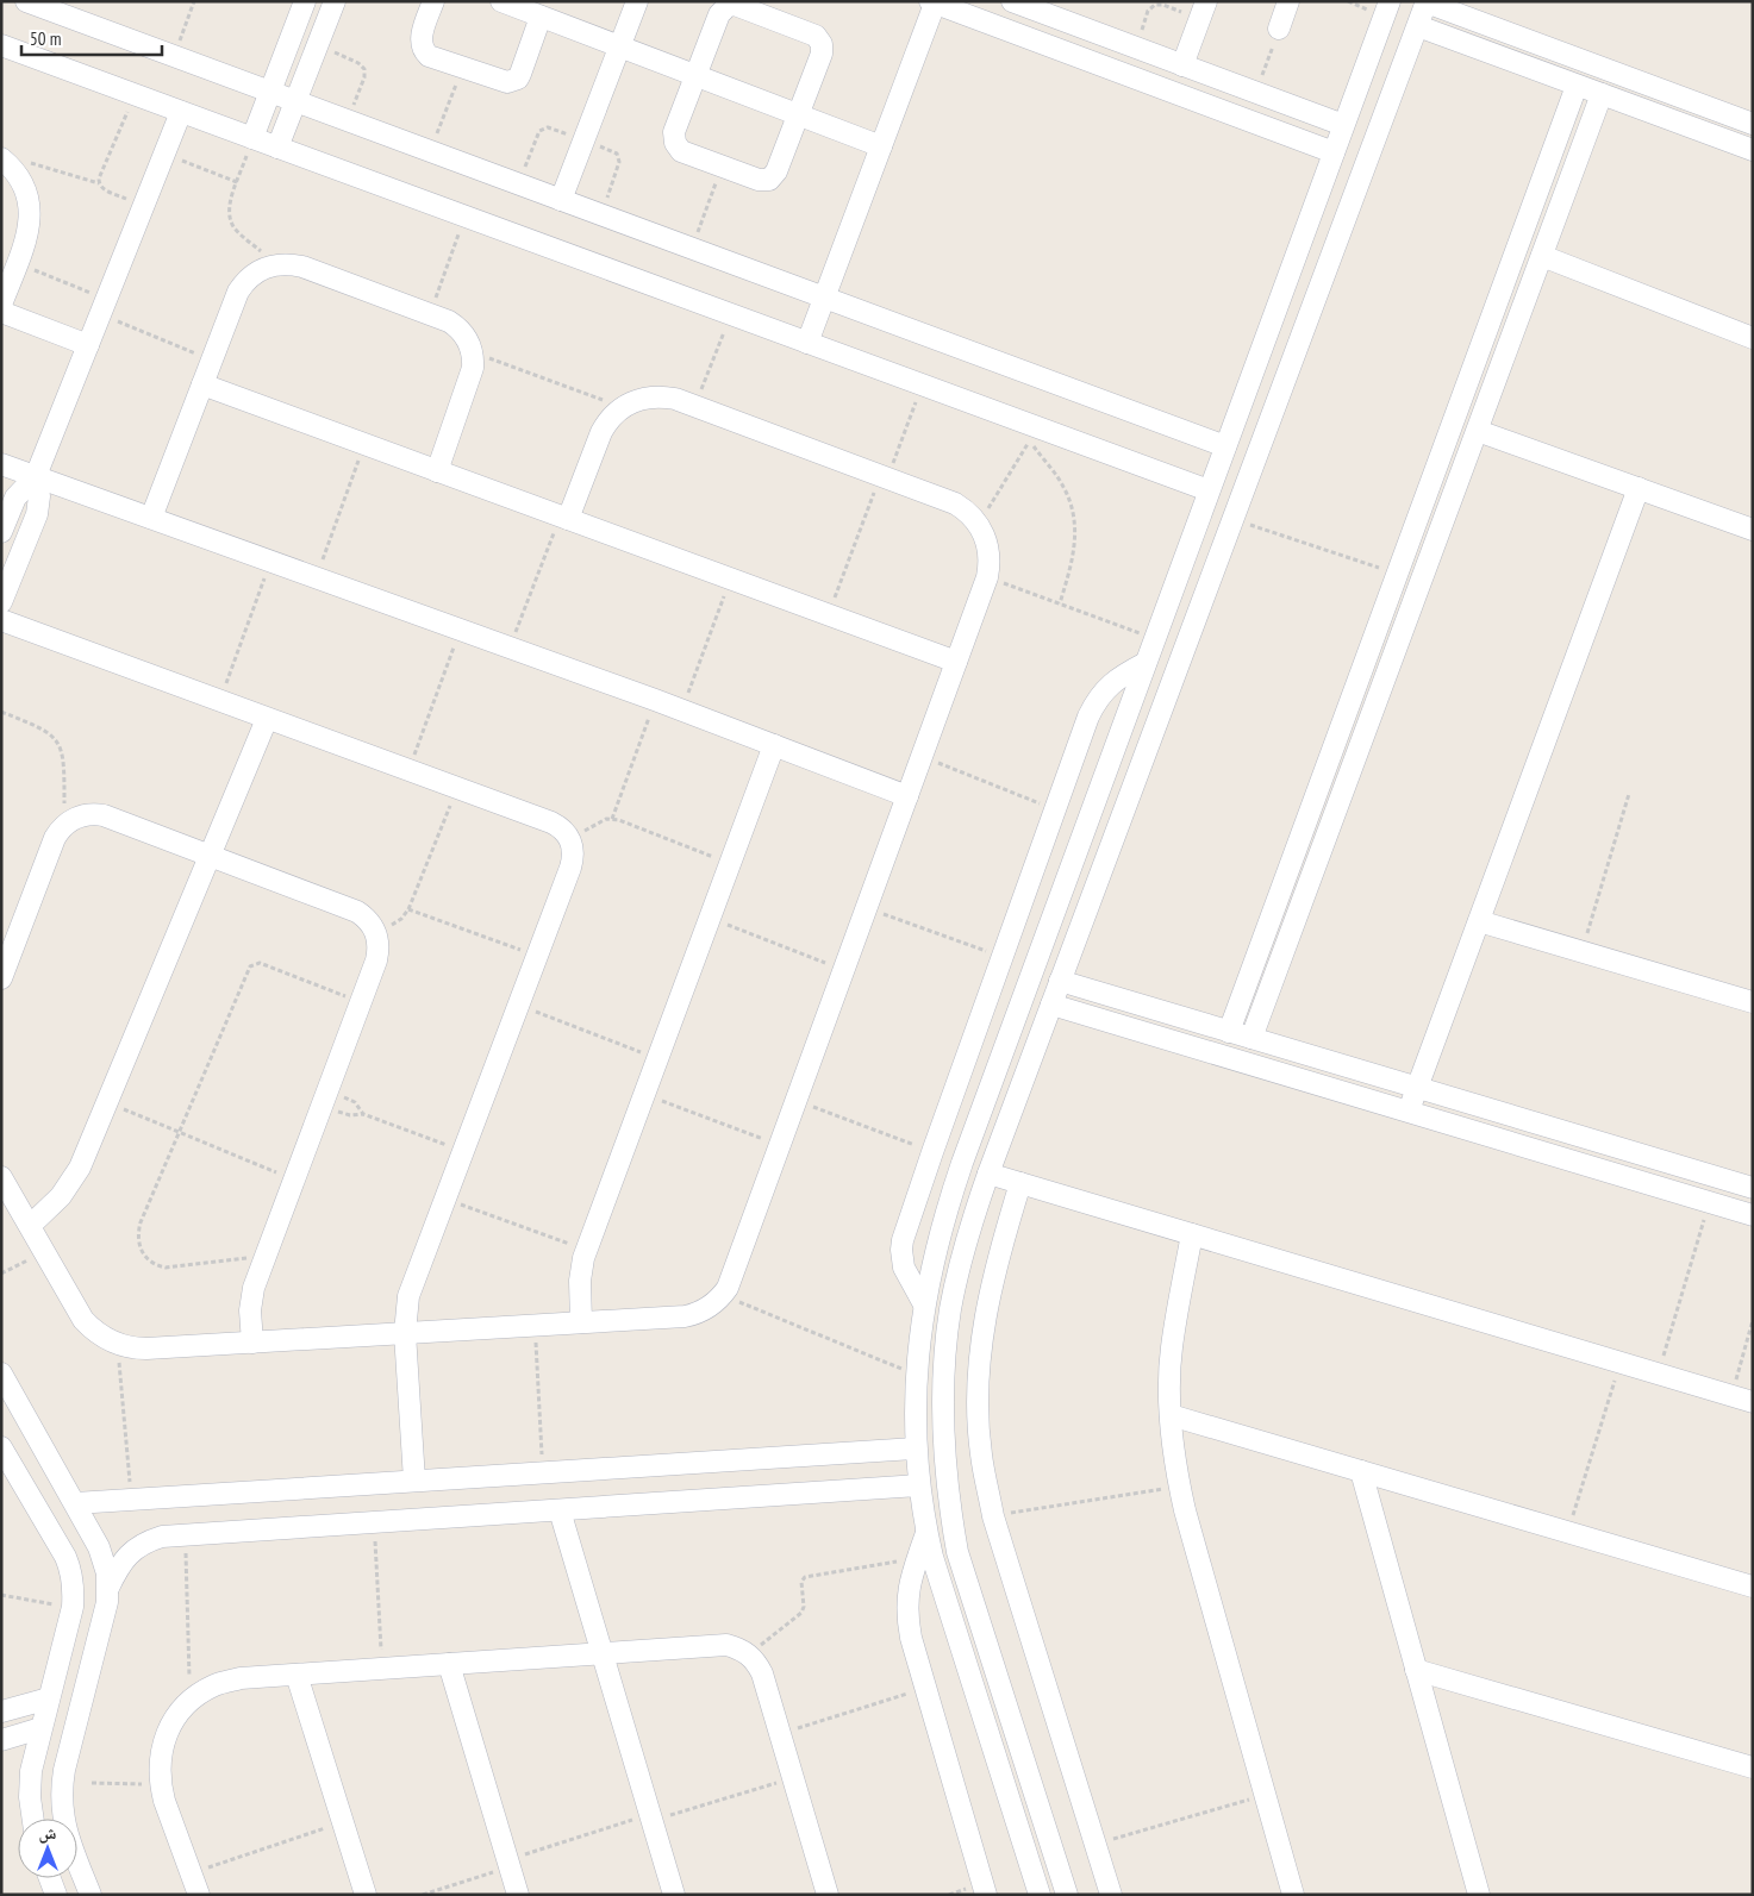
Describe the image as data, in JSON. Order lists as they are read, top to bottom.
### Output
{
  "scale_bar": "50 m",
  "north": "top"
}
